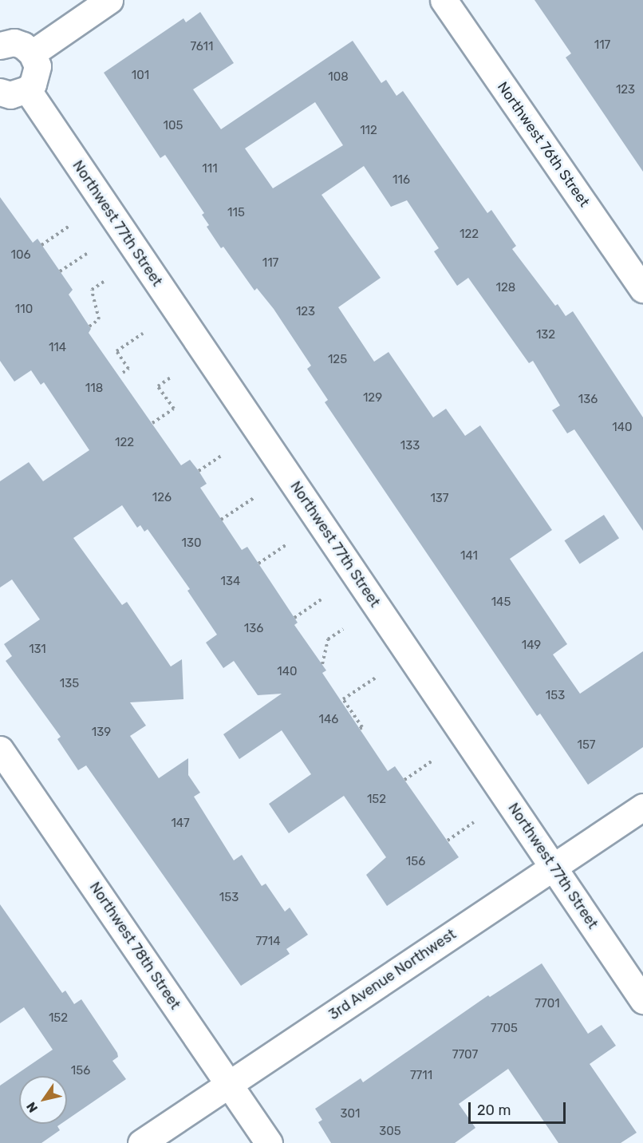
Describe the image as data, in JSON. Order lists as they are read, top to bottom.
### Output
{
  "streets": {
    "street": [
      "Northwest 76th Street",
      "Northwest 77th Street",
      "Northwest 78th Street",
      "3rd Avenue Northwest"
    ]
  },
  "crossings": [
    ["Northwest 77th Street", "3rd Avenue Northwest"],
    ["Northwest 78th Street", "3rd Avenue Northwest"]
  ],
  "house_numbers": [
    "117",
    "7611",
    "101",
    "108",
    "123",
    "105",
    "112",
    "111",
    "116",
    "115",
    "122",
    "106",
    "117",
    "128",
    "110",
    "123",
    "132",
    "114",
    "125",
    "118",
    "129",
    "136",
    "140",
    "122",
    "133",
    "126",
    "137",
    "130",
    "141",
    "134",
    "145",
    "136",
    "149",
    "131",
    "140",
    "135",
    "153",
    "146",
    "139",
    "157",
    "152",
    "147",
    "156",
    "153",
    "7714",
    "7701",
    "152",
    "7705",
    "7707",
    "156",
    "7711",
    "301",
    "305"
  ],
  "scale_bar": "20 m",
  "north": "bottom left"
}
